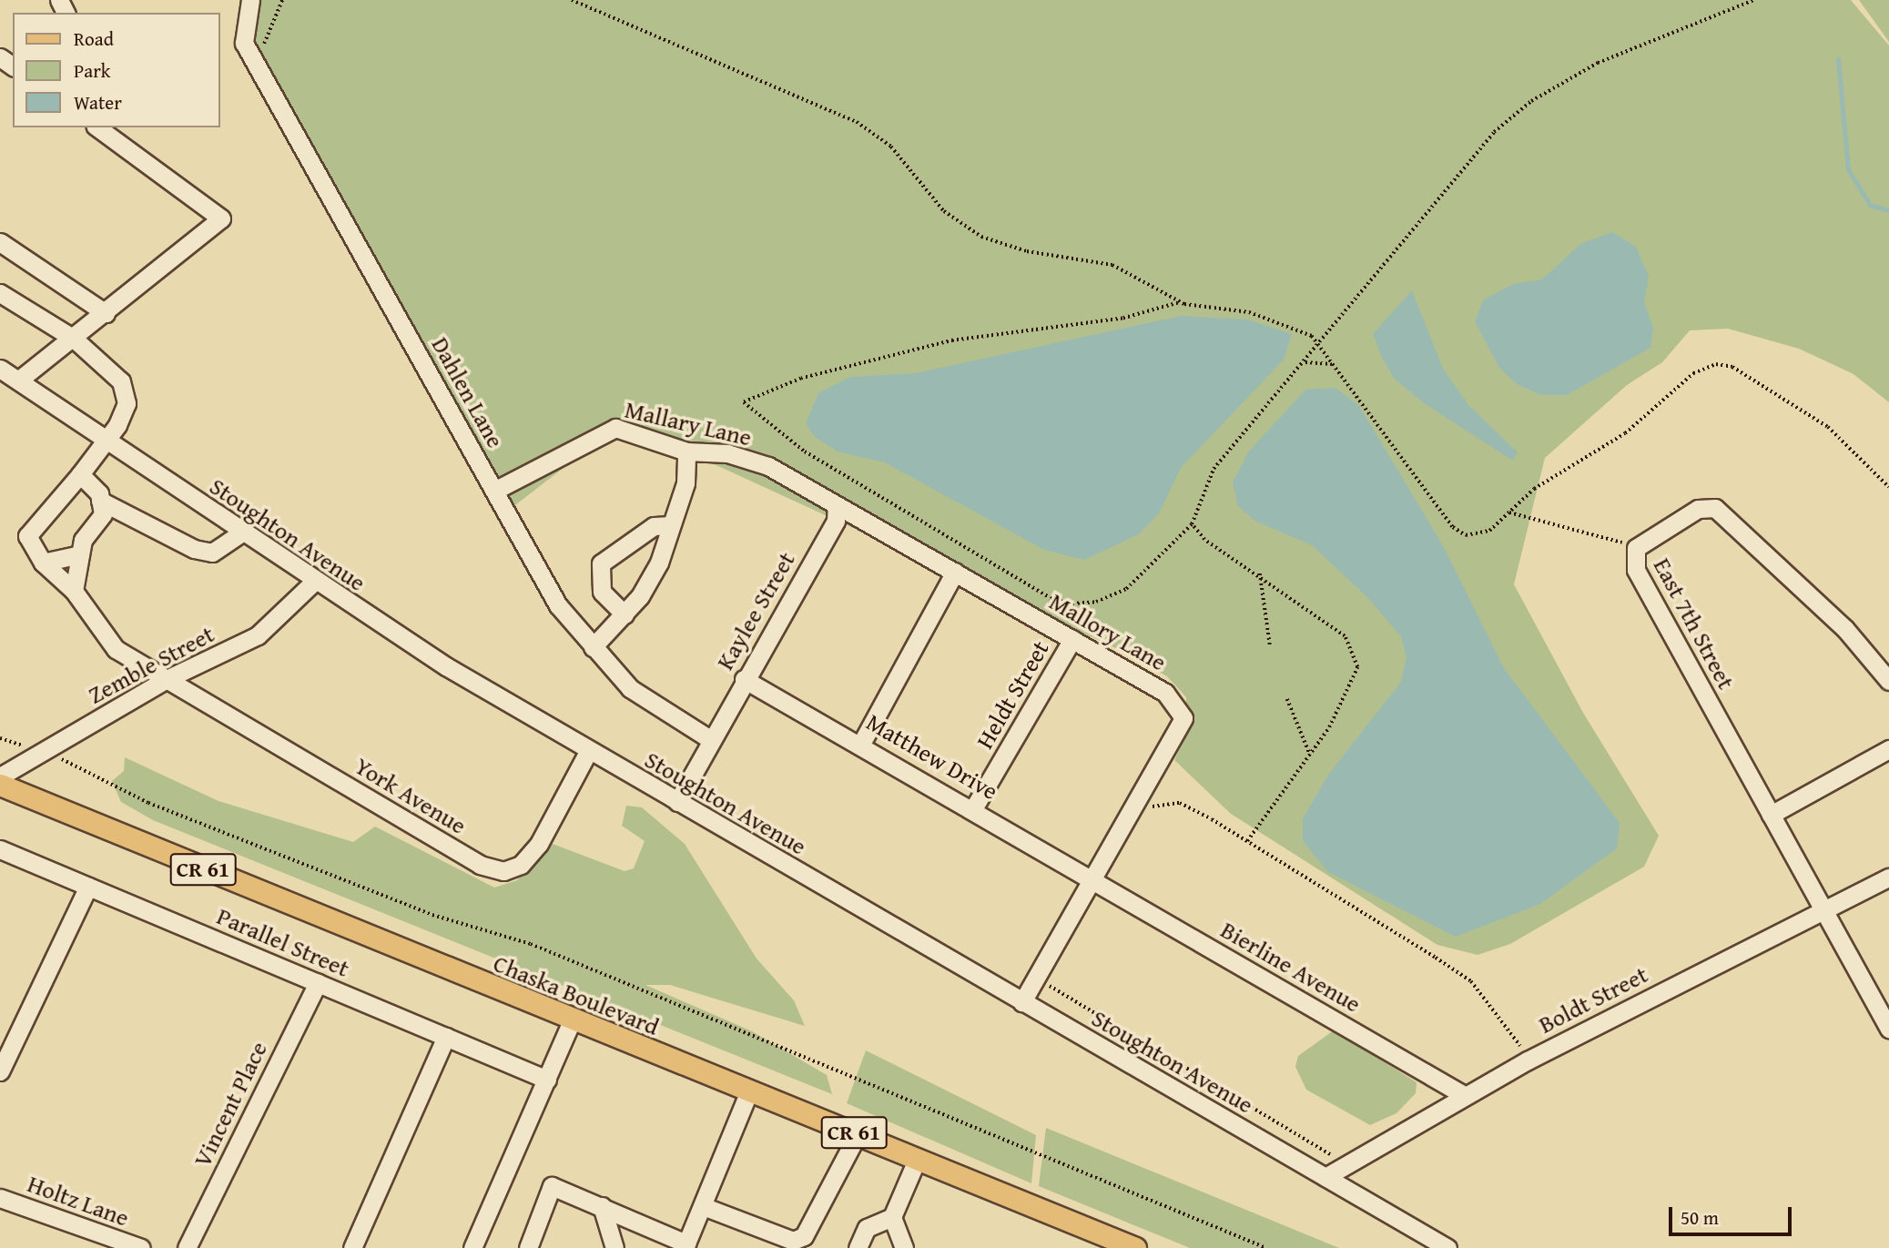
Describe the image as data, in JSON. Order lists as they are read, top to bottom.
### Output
{
  "streets": {
    "main road": ["CR 61", "Chaska Boulevard"],
    "street": [
      "Dahlen Lane",
      "Mallary Lane",
      "Stoughton Avenue",
      "Kaylee Street",
      "East 7th Street",
      "Mallory Lane",
      "Zemble Street",
      "Heldt Street",
      "Matthew Drive",
      "York Avenue",
      "Parallel Street",
      "Bierline Avenue",
      "Boldt Street",
      "Vincent Place",
      "Holtz Lane"
    ]
  },
  "crossings": [
    ["Dahlen Lane", "Mallary Lane"],
    ["Dahlen Lane", "Kaylee Street"],
    ["Mallary Lane", "Kaylee Street"],
    ["Mallary Lane", "Mallory Lane"],
    ["Stoughton Avenue", "Kaylee Street"],
    ["Stoughton Avenue", "Zemble Street"],
    ["Stoughton Avenue", "York Avenue"],
    ["Stoughton Avenue", "Boldt Street"],
    ["Kaylee Street", "Mallory Lane"],
    ["Kaylee Street", "Matthew Drive"],
    ["East 7th Street", "Boldt Street"],
    ["Mallory Lane", "Heldt Street"],
    ["Mallory Lane", "Matthew Drive"],
    ["Mallory Lane", "Bierline Avenue"],
    ["Zemble Street", "York Avenue"],
    ["Heldt Street", "Matthew Drive"],
    ["Matthew Drive", "Bierline Avenue"],
    ["Parallel Street", "Vincent Place"],
    ["Bierline Avenue", "Boldt Street"]
  ],
  "legend": ["Road", "Park", "Water"],
  "scale_bar": "50 m"
}
